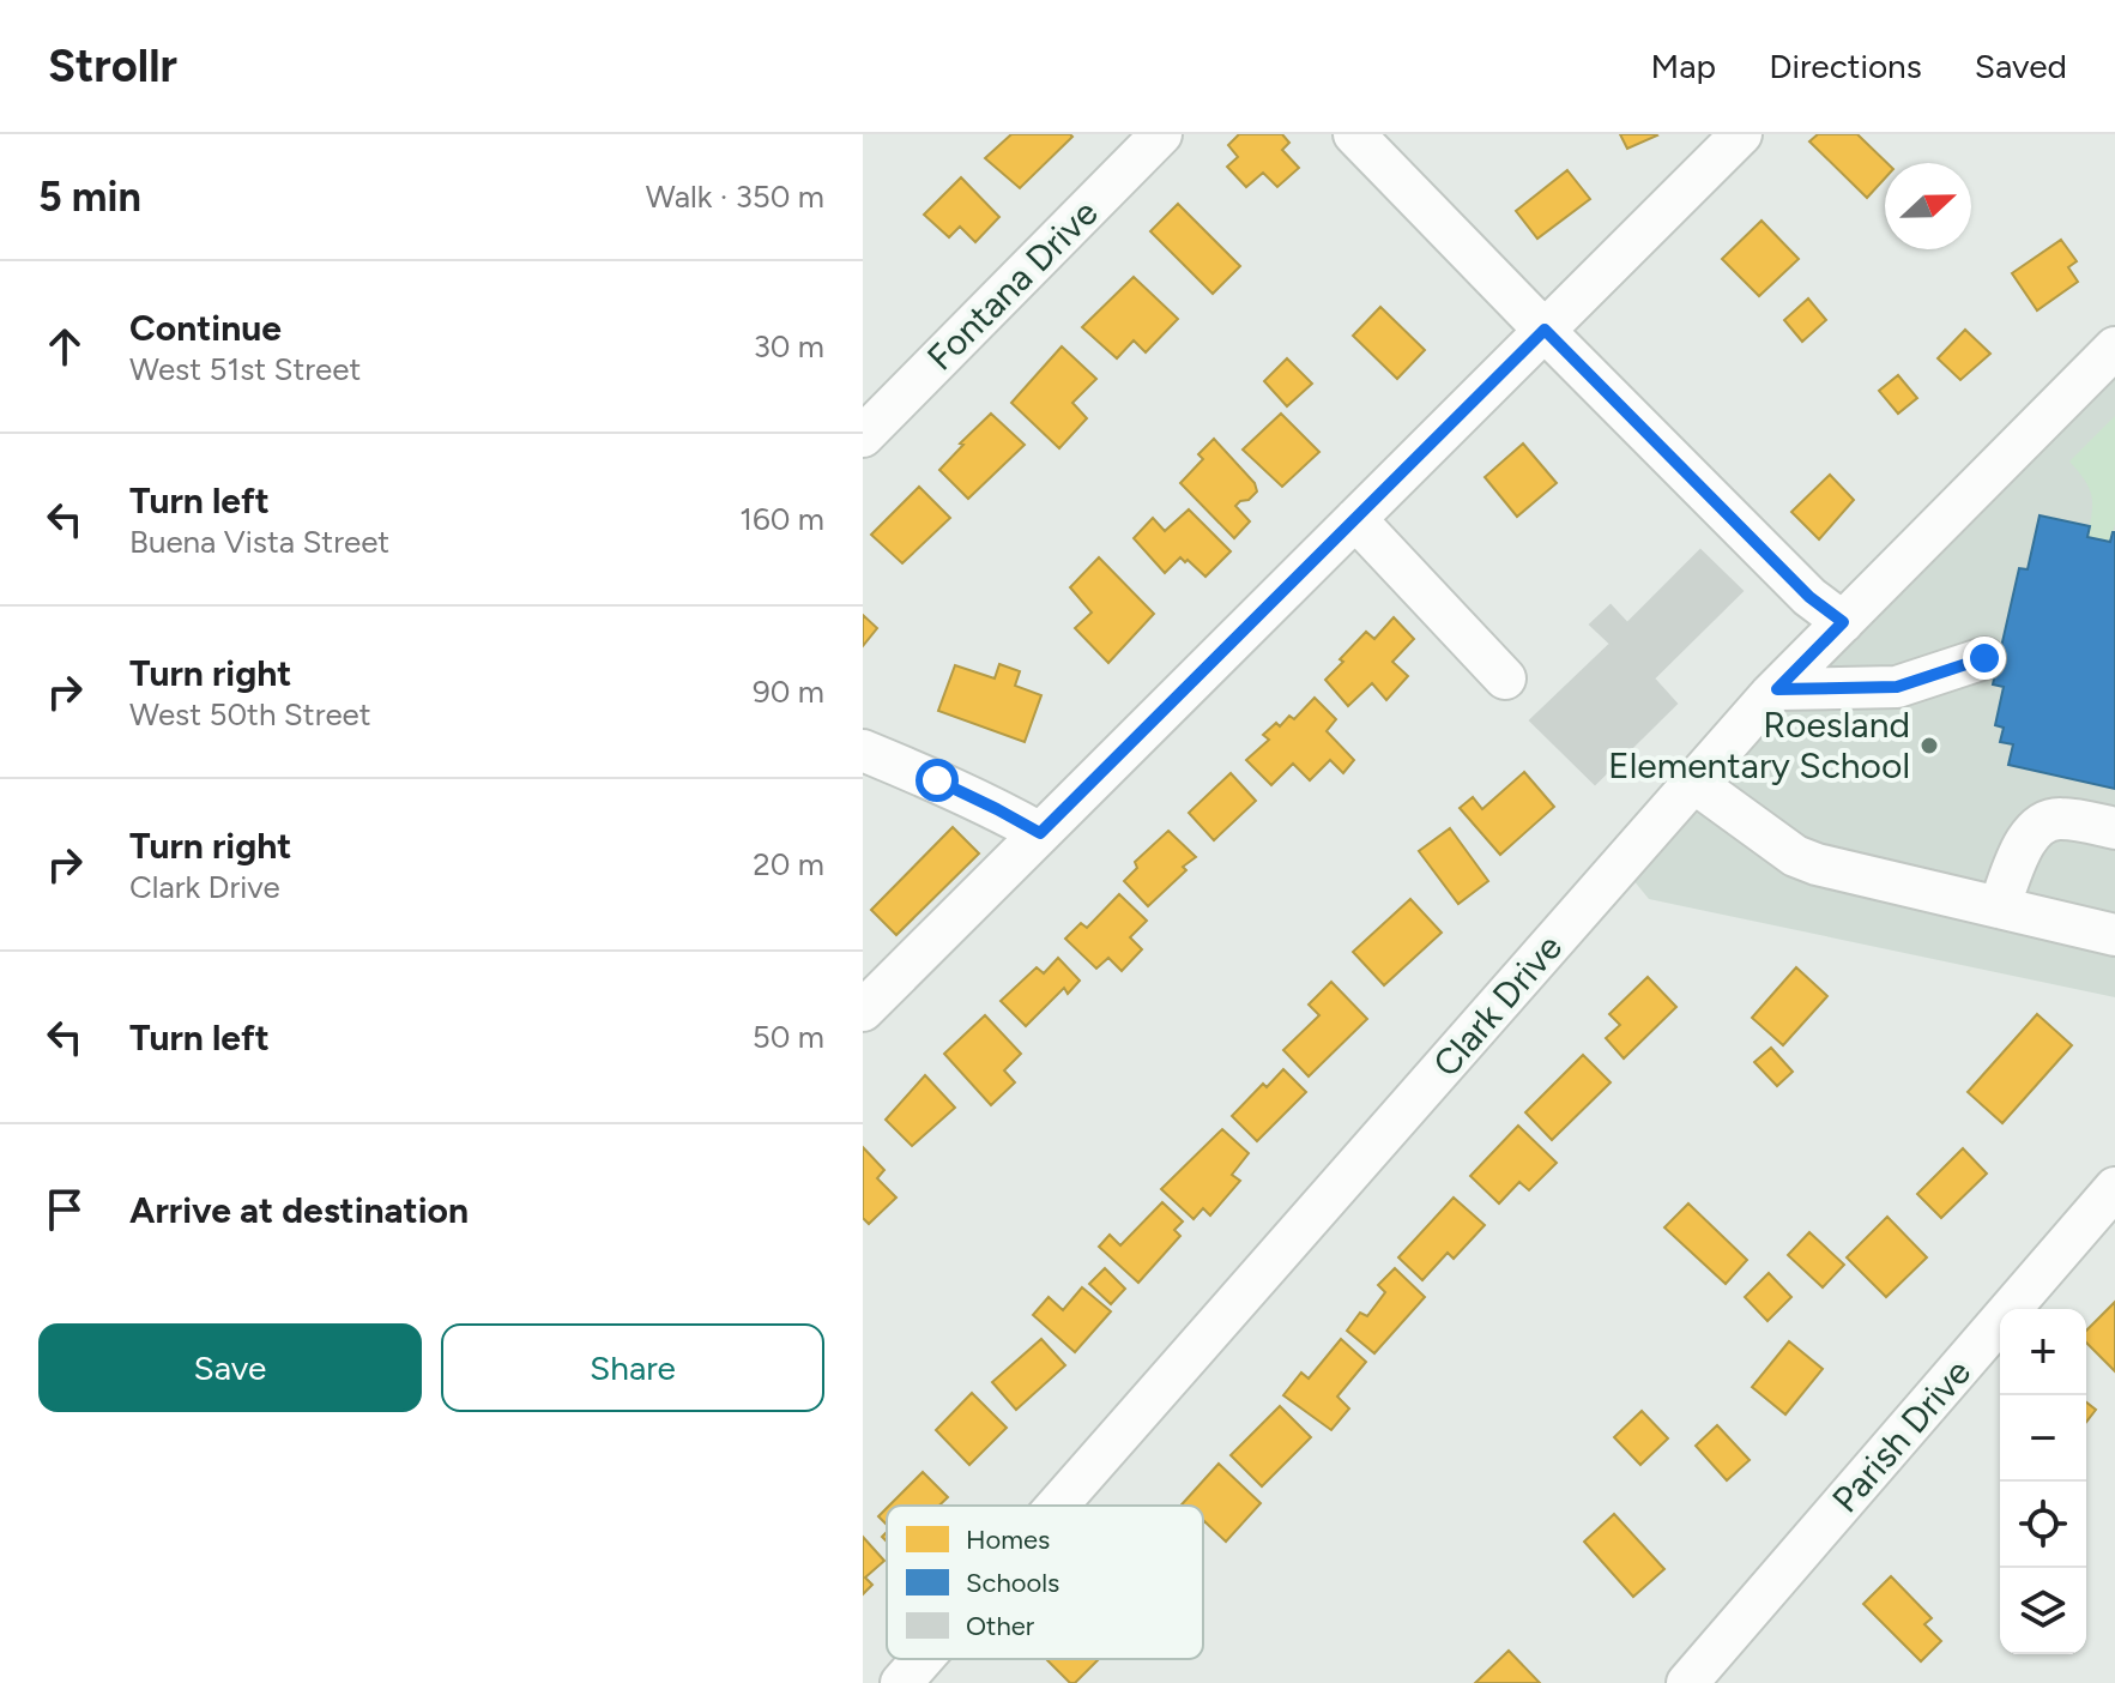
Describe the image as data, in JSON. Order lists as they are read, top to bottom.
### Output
{
  "streets": {
    "street": ["Fontana Drive", "Clark Drive", "Parish Drive"]
  },
  "places": ["Roesland Elementary School"],
  "legend": ["Homes", "Schools", "Other"],
  "north": "right",
  "page": {
    "header": "Strollr",
    "nav": ["Map", "Directions", "Saved"],
    "heading": ["5 min", "Walk · 350 m"],
    "list": [
      ["Continue", "West 51st Street", "30 m"],
      ["Turn left", "Buena Vista Street", "160 m"],
      ["Turn right", "West 50th Street", "90 m"],
      ["Turn right", "Clark Drive", "20 m"],
      ["Turn left", "50 m"],
      "Arrive at destination"
    ],
    "buttons": ["Save", "Share"],
    "map_buttons": ["+", "−"]
  }
}
